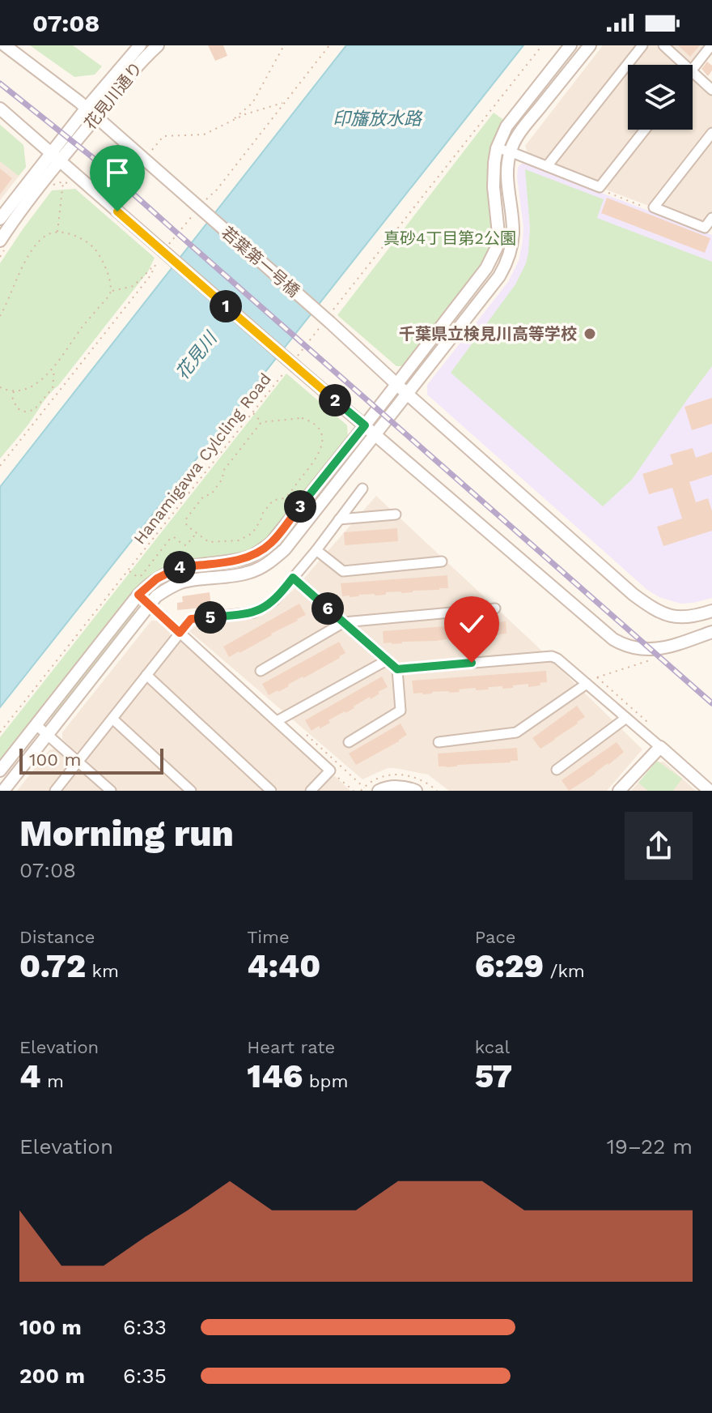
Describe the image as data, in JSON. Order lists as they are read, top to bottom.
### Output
{
  "streets": {
    "street": ["花見川通り", "若葉第一号橋"],
    "path": ["Hanamigawa Cylcling Road"]
  },
  "crossings": [
    ["花見川通り", "若葉第一号橋"]
  ],
  "water": ["印旛放水路", "花見川"],
  "parks": ["真砂4丁目第2公園"],
  "places": ["千葉県立検見川高等学校"],
  "scale_bar": "100 m",
  "page": {
    "status": "07:08",
    "pins": [
      "1",
      "2",
      "3",
      "4",
      "6",
      "5"
    ],
    "scale": "100 m",
    "heading": ["Morning run", "07:08"],
    "stats": [
      ["Distance", "0.72 km"],
      ["Time", "4:40"],
      ["Pace", "6:29 /km"],
      ["Elevation", "4 m"],
      ["Heart rate", "146 bpm"],
      ["kcal", "57"]
    ],
    "chart": ["Elevation", "19–22 m"],
    "list": [
      {
        "name": "100 m",
        "note": "6:33"
      },
      {
        "name": "200 m",
        "note": "6:35"
      }
    ]
  }
}
